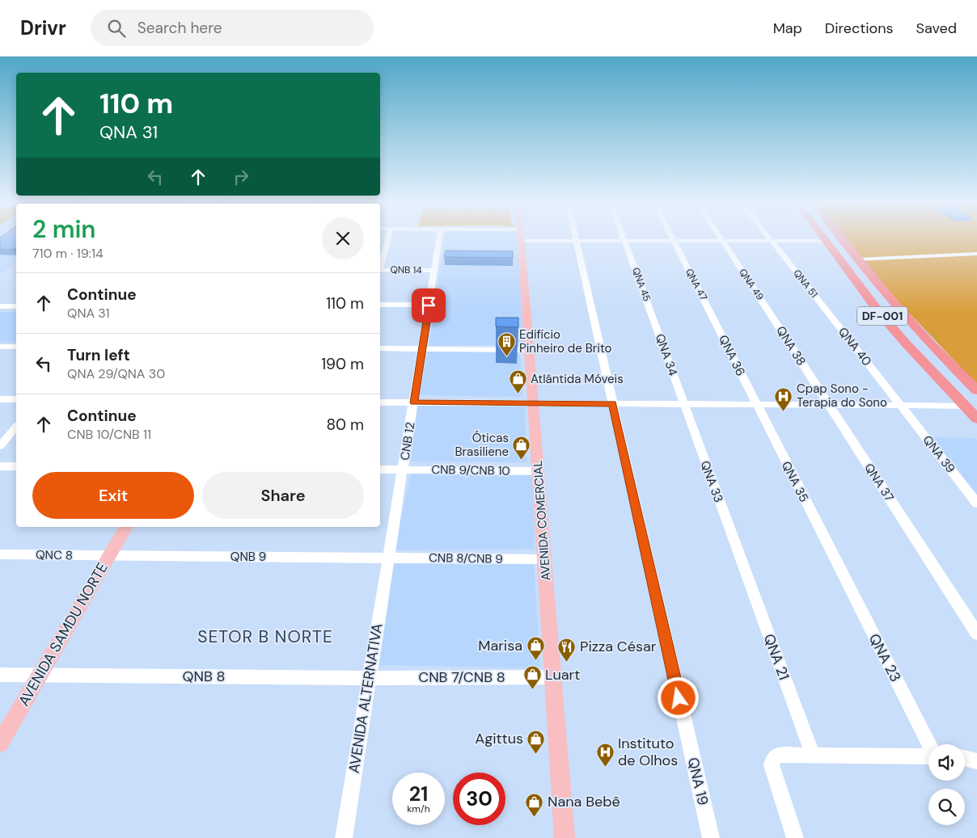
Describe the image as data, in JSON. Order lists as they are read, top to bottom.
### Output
{
  "streets": {
    "highway": ["DF-001"],
    "main road": ["AVENIDA COMERCIAL", "AVENIDA SAMDU NORTE"],
    "street": [
      "QNB 14",
      "QNA 51",
      "QNA 45",
      "QNA 47",
      "QNA 49",
      "QNA 38",
      "QNA 40",
      "QNA 34",
      "QNA 36",
      "CNB 12",
      "QNA 39",
      "CNB 9/CNB 10",
      "QNA 33",
      "QNA 35",
      "QNA 37",
      "QNC 8",
      "QNB 9",
      "CNB 8/CNB 9",
      "QNA 21",
      "QNA 23",
      "QNB 8",
      "CNB 7/CNB 8",
      "AVENIDA ALTERNATIVA",
      "QNA 19"
    ]
  },
  "crossings": [
    ["QNB 14", "CNB 12"],
    ["QNA 51", "QNA 40"],
    ["QNA 45", "QNA 34"],
    ["QNA 47", "QNA 36"],
    ["QNA 49", "QNA 38"],
    ["QNA 38", "QNA 37"],
    ["QNA 40", "QNA 39"],
    ["QNA 34", "QNA 33"],
    ["QNA 36", "QNA 35"],
    ["CNB 12", "CNB 9/CNB 10"],
    ["CNB 12", "QNB 9"],
    ["CNB 12", "CNB 8/CNB 9"],
    ["CNB 12", "AVENIDA ALTERNATIVA"],
    ["CNB 9/CNB 10", "AVENIDA COMERCIAL"],
    ["QNA 33", "QNA 21"],
    ["QNA 35", "QNA 23"],
    ["AVENIDA COMERCIAL", "CNB 8/CNB 9"],
    ["AVENIDA COMERCIAL", "CNB 7/CNB 8"],
    ["QNC 8", "QNB 9"],
    ["QNC 8", "AVENIDA SAMDU NORTE"],
    ["QNB 9", "CNB 8/CNB 9"],
    ["QNB 9", "AVENIDA SAMDU NORTE"],
    ["QNB 9", "AVENIDA ALTERNATIVA"],
    ["CNB 8/CNB 9", "AVENIDA ALTERNATIVA"],
    ["AVENIDA SAMDU NORTE", "QNB 8"],
    ["QNB 8", "CNB 7/CNB 8"],
    ["QNB 8", "AVENIDA ALTERNATIVA"],
    ["CNB 7/CNB 8", "AVENIDA ALTERNATIVA"]
  ],
  "districts": ["SETOR B NORTE"],
  "places": {
    "building": ["Edifício Pinheiro de Brito"],
    "shop": [
      "Atlântida Móveis",
      "Óticas Brasiliene",
      "Marisa",
      "Luart",
      "Agittus",
      "Nana Bebê"
    ],
    "hospital": ["Cpap Sono - Terapia do Sono", "Instituto de Olhos"],
    "restaurant": ["Pizza César"]
  },
  "page": {
    "header": "Drivr",
    "search": "Search here",
    "nav": ["Map", "Directions", "Saved"],
    "turn": ["110 m", "QNA 31"],
    "heading": ["2 min", "710 m · 19:14"],
    "list": [
      {
        "name": "Continue",
        "note": "QNA 31",
        "value": "110 m"
      },
      {
        "name": "Turn left",
        "note": "QNA 29/QNA 30",
        "value": "190 m"
      },
      {
        "name": "Continue",
        "note": "CNB 10/CNB 11",
        "value": "80 m"
      }
    ],
    "buttons": ["Exit", "Share"],
    "speed": "21 km/h",
    "limit": "30"
  }
}
